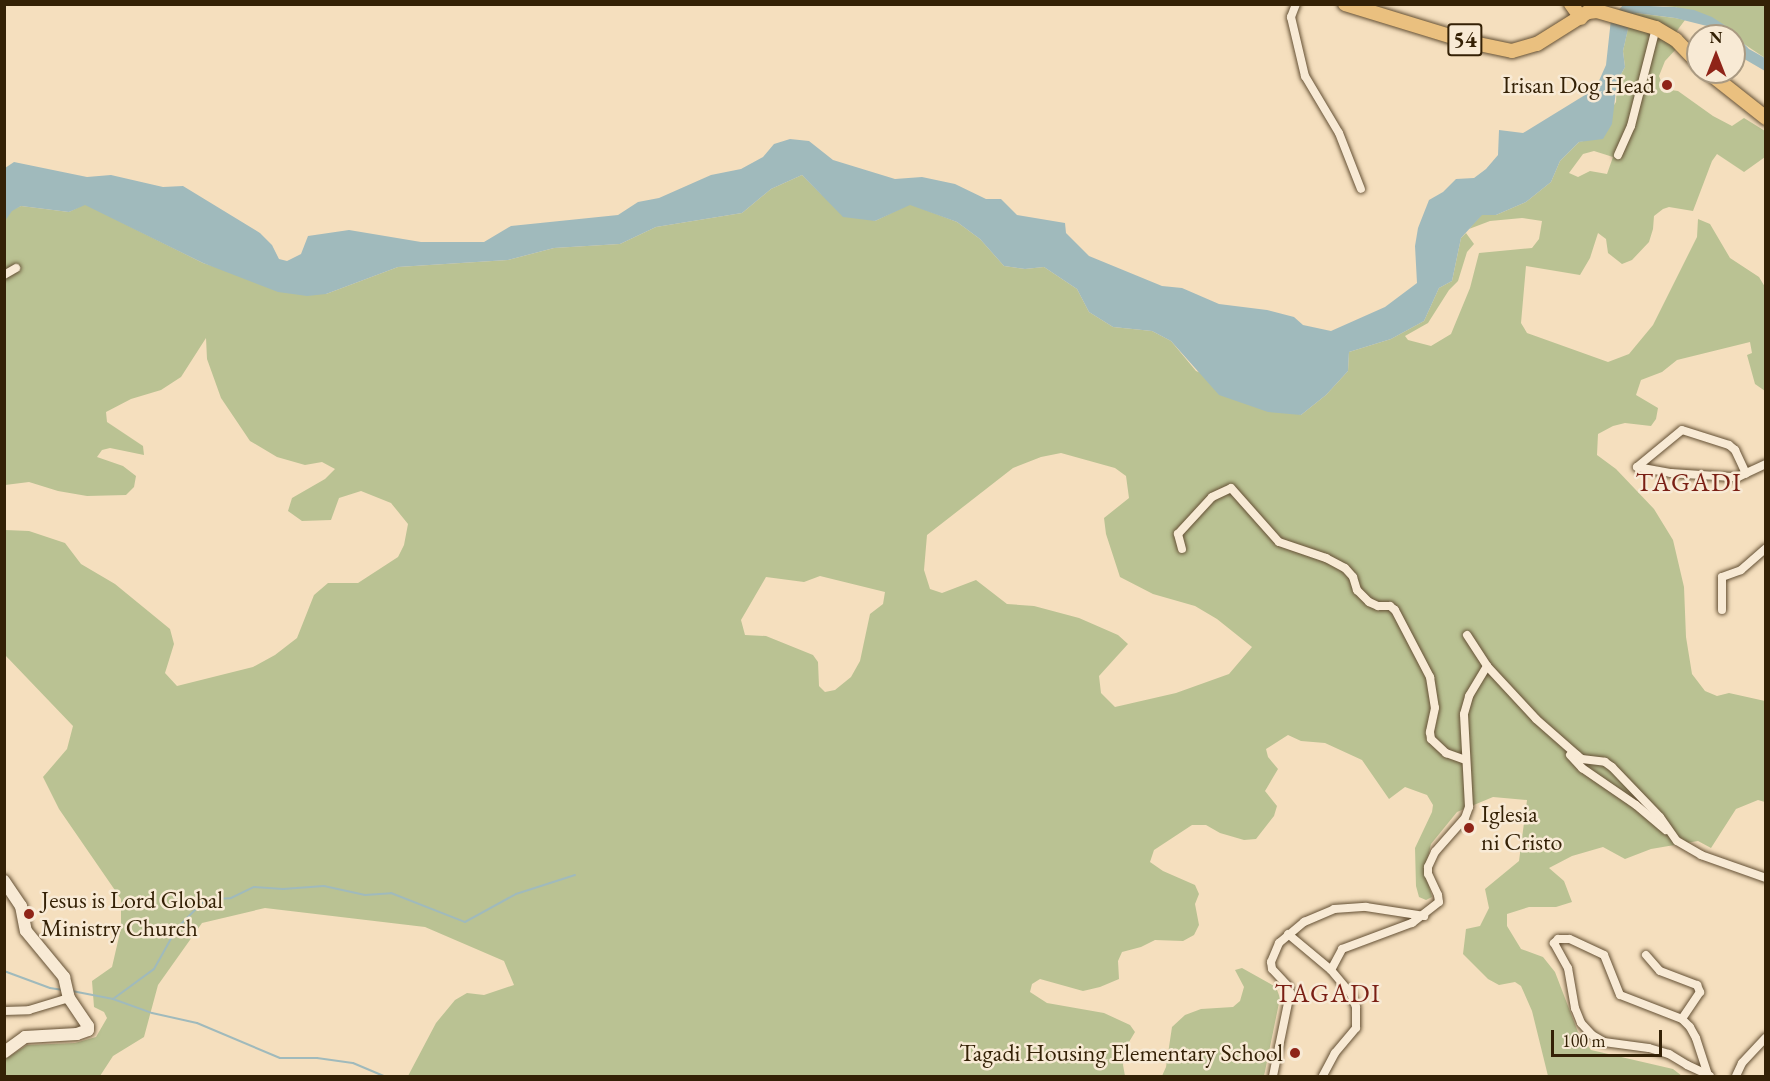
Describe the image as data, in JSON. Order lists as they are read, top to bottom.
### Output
{
  "streets": {
    "main road": ["54"]
  },
  "districts": ["TAGADI", "TAGADI"],
  "places": [
    "Irisan Dog Head",
    "Iglesia ni Cristo",
    "Jesus is Lord Global Ministry Church",
    "Tagadi Housing Elementary School"
  ],
  "scale_bar": "100 m",
  "north": "top"
}
